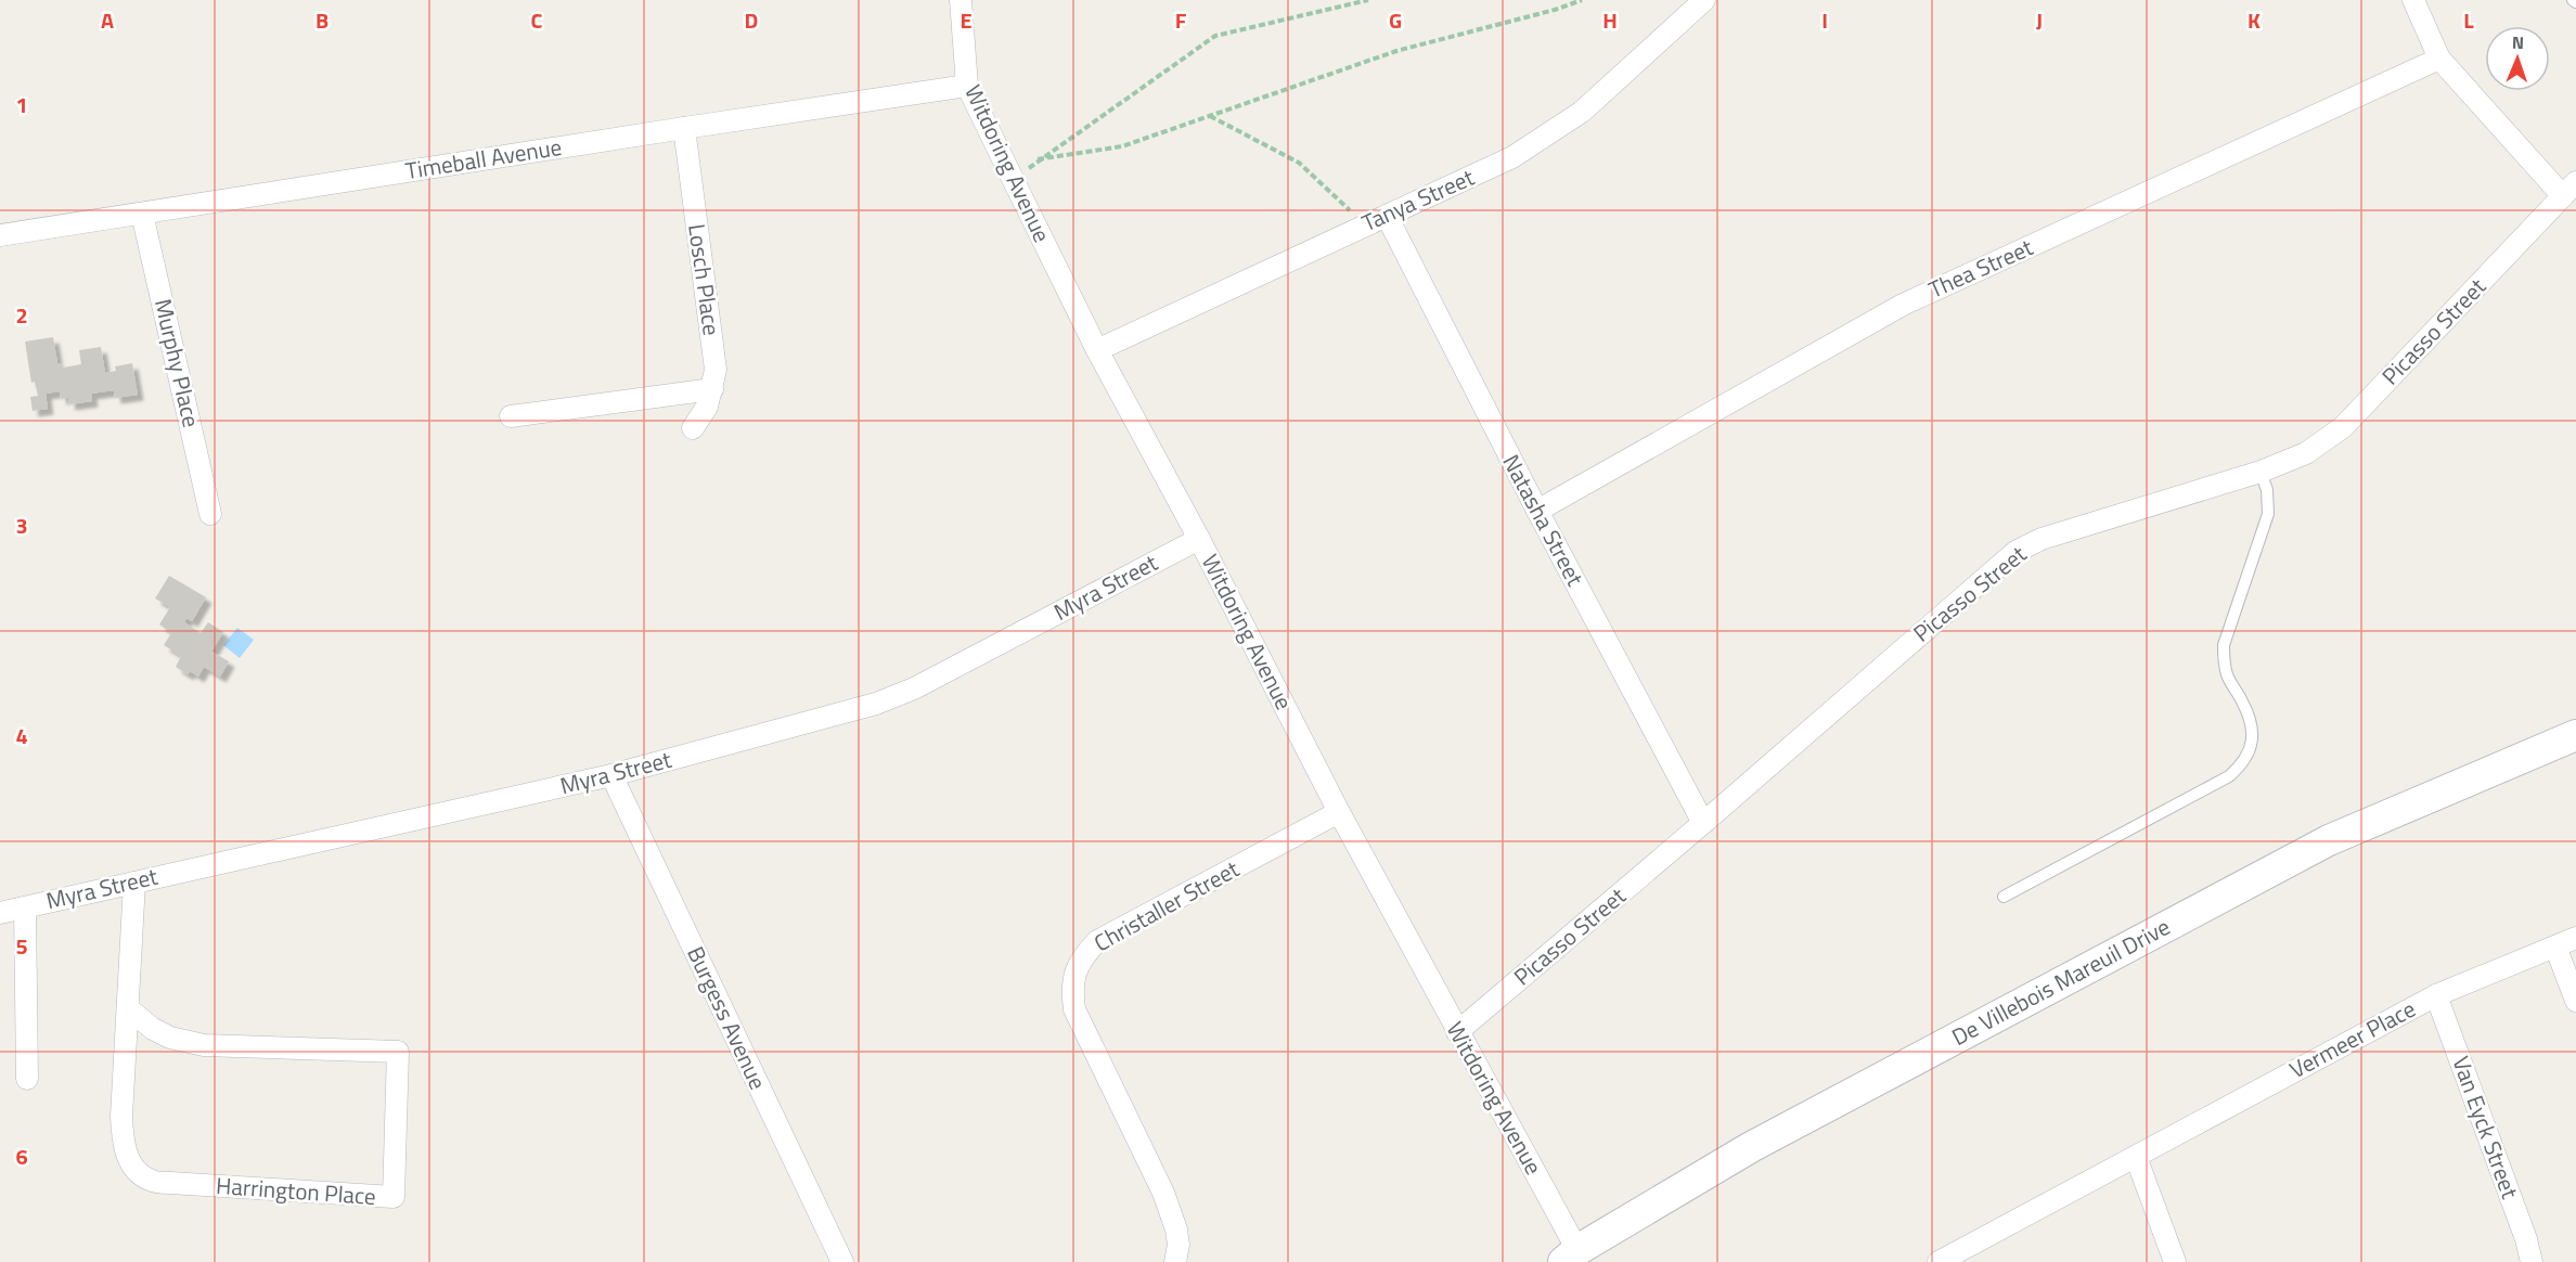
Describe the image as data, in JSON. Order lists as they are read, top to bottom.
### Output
{
  "streets": {
    "main road": ["De Villebois Mareuil Drive"],
    "street": [
      "Timeball Avenue",
      "Witdoring Avenue",
      "Tanya Street",
      "Thea Street",
      "Losch Place",
      "Picasso Street",
      "Murphy Place",
      "Natasha Street",
      "Myra Street",
      "Christaller Street",
      "Burgess Avenue",
      "Vermeer Place",
      "Van Eyck Street",
      "Harrington Place"
    ]
  },
  "crossings": [
    ["Timeball Avenue", "Witdoring Avenue"],
    ["Timeball Avenue", "Losch Place"],
    ["Timeball Avenue", "Murphy Place"],
    ["Witdoring Avenue", "Tanya Street"],
    ["Witdoring Avenue", "Picasso Street"],
    ["Witdoring Avenue", "Myra Street"],
    ["Witdoring Avenue", "Christaller Street"],
    ["Witdoring Avenue", "De Villebois Mareuil Drive"],
    ["Tanya Street", "Natasha Street"],
    ["Thea Street", "Natasha Street"],
    ["Picasso Street", "Natasha Street"],
    ["Myra Street", "Burgess Avenue"],
    ["Myra Street", "Harrington Place"],
    ["Vermeer Place", "Van Eyck Street"]
  ],
  "north": "top",
  "grid": {
    "columns": [
      "A",
      "B",
      "C",
      "D",
      "E",
      "F",
      "G",
      "H",
      "I",
      "J",
      "K",
      "L"
    ],
    "rows": [
      "1",
      "2",
      "3",
      "4",
      "5",
      "6"
    ]
  }
}
